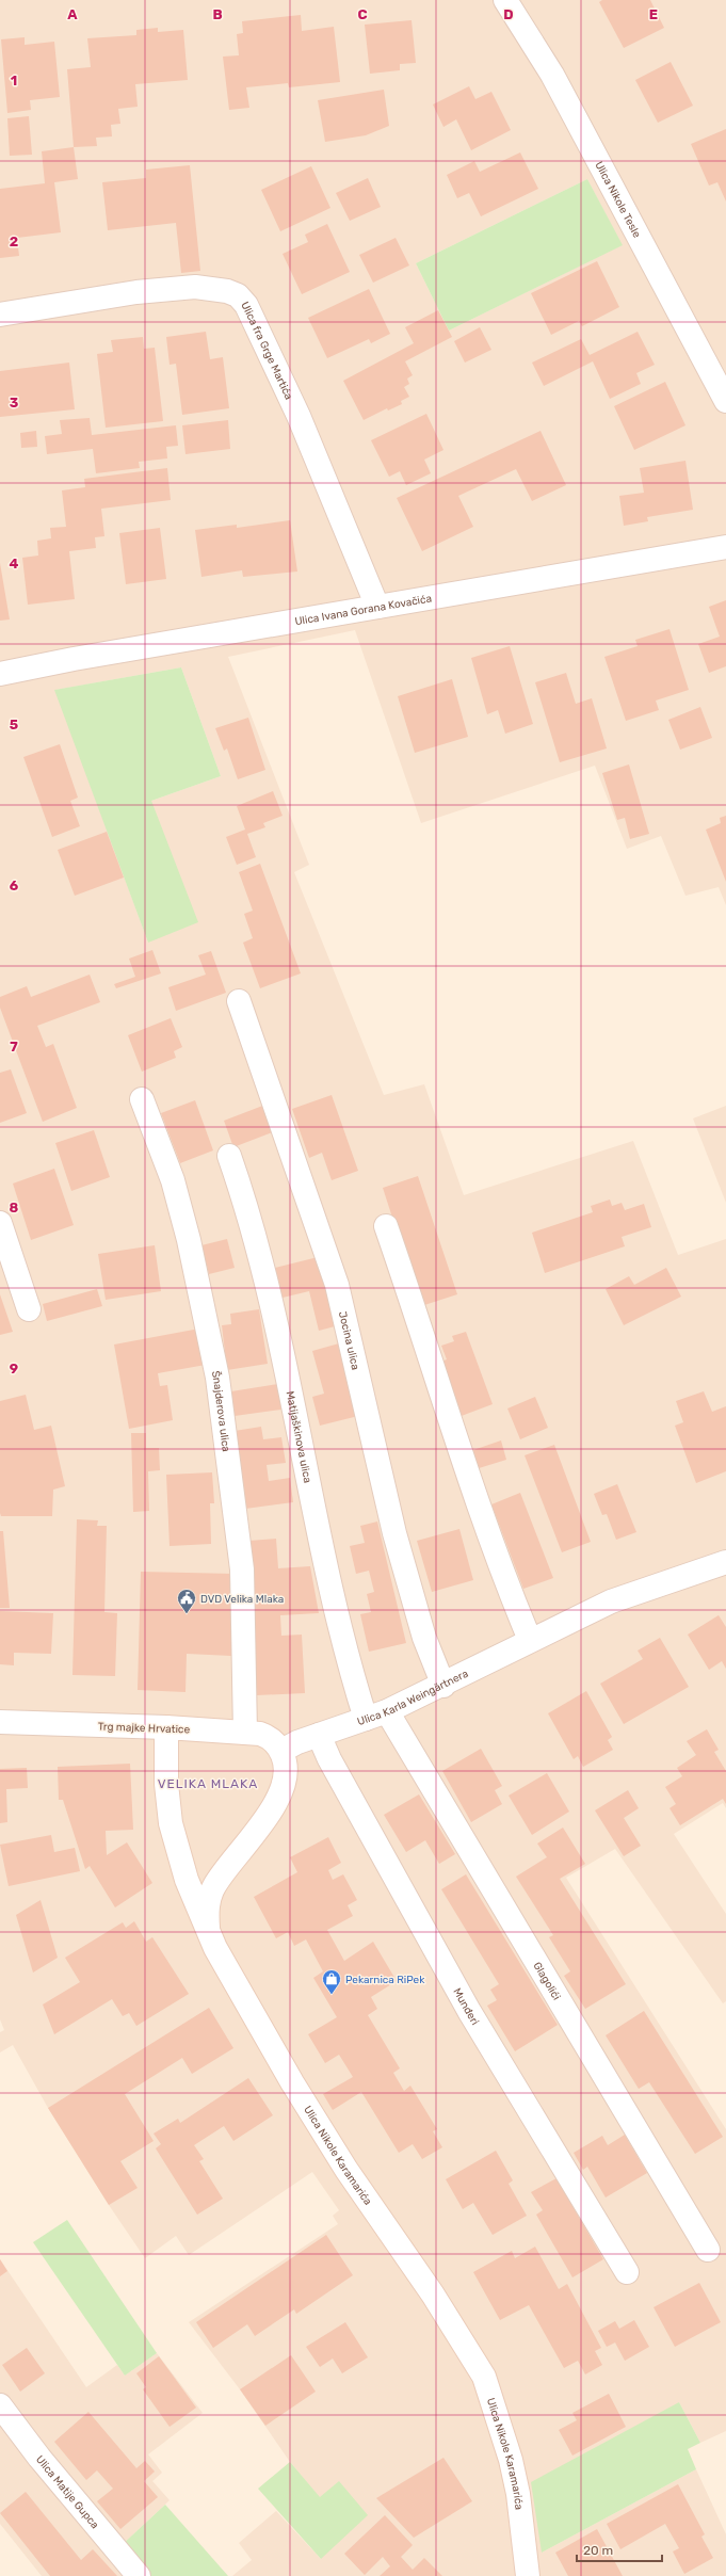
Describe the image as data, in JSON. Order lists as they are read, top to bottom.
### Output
{
  "streets": {
    "street": [
      "Ulica Nikole Tesle",
      "Ulica fra Grge Martića",
      "Ulica Ivana Gorana Kovačića",
      "Jocina ulica",
      "Šnajderova ulica",
      "Matijaškinova ulica",
      "Ulica Karla Weingärtnera",
      "Trg majke Hrvatice",
      "Glagolići",
      "Munđeri",
      "Ulica Nikole Karamarića",
      "Ulica Matije Gupca"
    ]
  },
  "crossings": [
    ["Ulica fra Grge Martića", "Ulica Ivana Gorana Kovačića"],
    ["Jocina ulica", "Ulica Karla Weingärtnera"],
    ["Šnajderova ulica", "Trg majke Hrvatice"],
    ["Matijaškinova ulica", "Ulica Karla Weingärtnera"],
    ["Ulica Karla Weingärtnera", "Trg majke Hrvatice"],
    ["Ulica Karla Weingärtnera", "Glagolići"],
    ["Ulica Karla Weingärtnera", "Munđeri"],
    ["Trg majke Hrvatice", "Ulica Nikole Karamarića"]
  ],
  "districts": ["VELIKA MLAKA"],
  "places": {
    "public building": ["DVD Velika Mlaka"],
    "shop": ["Pekarnica RiPek"]
  },
  "scale_bar": "20 m",
  "grid": {
    "columns": [
      "A",
      "B",
      "C",
      "D",
      "E"
    ],
    "rows": [
      "1",
      "2",
      "3",
      "4",
      "5",
      "6",
      "7",
      "8",
      "9"
    ]
  }
}
